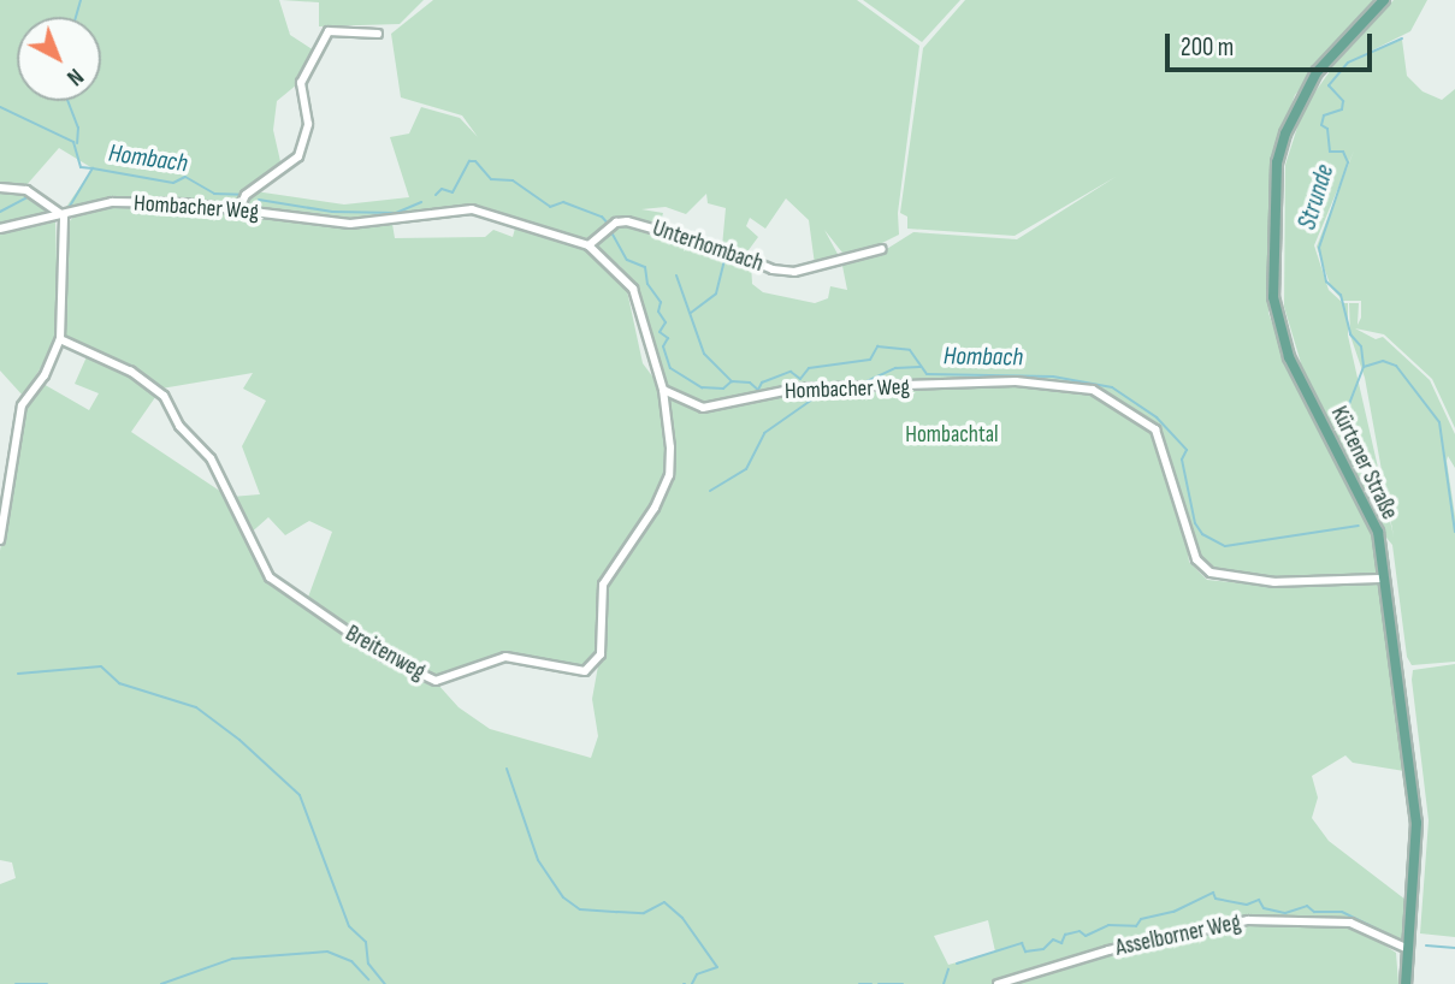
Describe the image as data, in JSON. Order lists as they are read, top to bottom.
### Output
{
  "streets": {
    "main road": ["Kürtener Straße"],
    "street": [
      "Hombacher Weg",
      "Unterhombach",
      "Breitenweg",
      "Asselborner Weg"
    ]
  },
  "crossings": [
    ["Hombacher Weg", "Unterhombach"],
    ["Hombacher Weg", "Kürtener Straße"],
    ["Hombacher Weg", "Breitenweg"],
    ["Kürtener Straße", "Asselborner Weg"]
  ],
  "water": ["Hombach", "Strunde"],
  "parks": ["Hombachtal"],
  "scale_bar": "200 m",
  "north": "bottom right"
}
